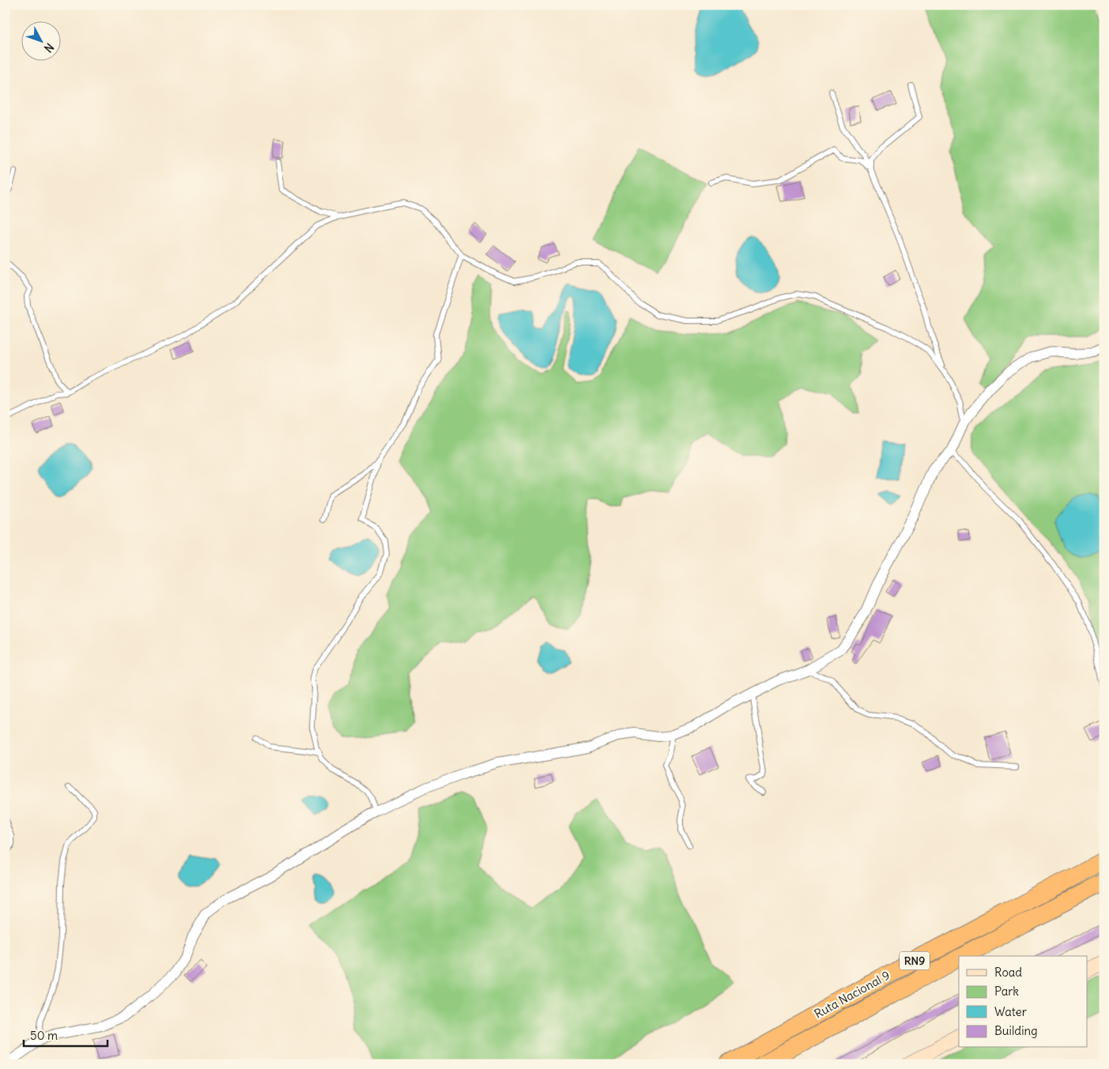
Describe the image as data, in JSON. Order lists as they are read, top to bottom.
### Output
{
  "streets": {
    "highway": ["RN9", "Ruta Nacional 9"]
  },
  "legend": [
    "Road",
    "Park",
    "Water",
    "Building"
  ],
  "scale_bar": "50 m",
  "north": "bottom right"
}
